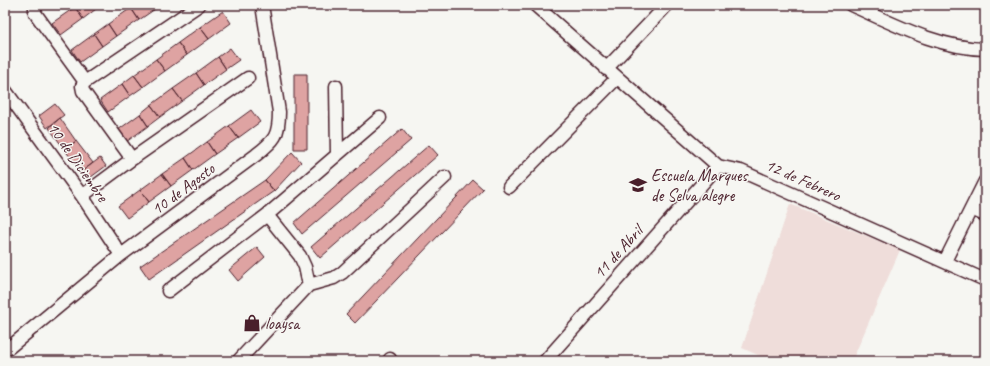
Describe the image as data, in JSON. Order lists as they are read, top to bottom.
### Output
{
  "streets": {
    "street": [
      "10 de Diciembre",
      "12 de Febrero",
      "10 de Agosto",
      "11 de Abril"
    ]
  },
  "crossings": [
    ["10 de Diciembre", "10 de Agosto"],
    ["12 de Febrero", "11 de Abril"]
  ],
  "places": {
    "school or university": ["Escuela Marques de Selva alegre"],
    "shop": ["loaysa"]
  }
}
